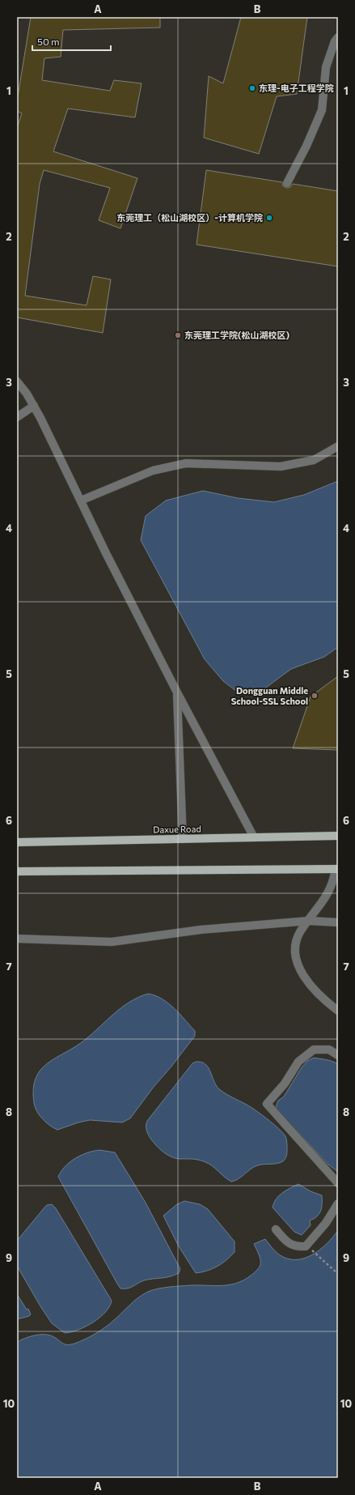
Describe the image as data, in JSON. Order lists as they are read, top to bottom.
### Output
{
  "streets": {
    "main road": ["Daxue Road"]
  },
  "places": [
    "东理-电子工程学院",
    "东莞理工（松山湖校区）-计算机学院",
    "东莞理工学院(松山湖校区)",
    "Dongguan Middle School-SSL School"
  ],
  "scale_bar": "50 m",
  "grid": {
    "columns": ["A", "B"],
    "rows": [
      "1",
      "2",
      "3",
      "4",
      "5",
      "6",
      "7",
      "8",
      "9",
      "10"
    ]
  }
}
